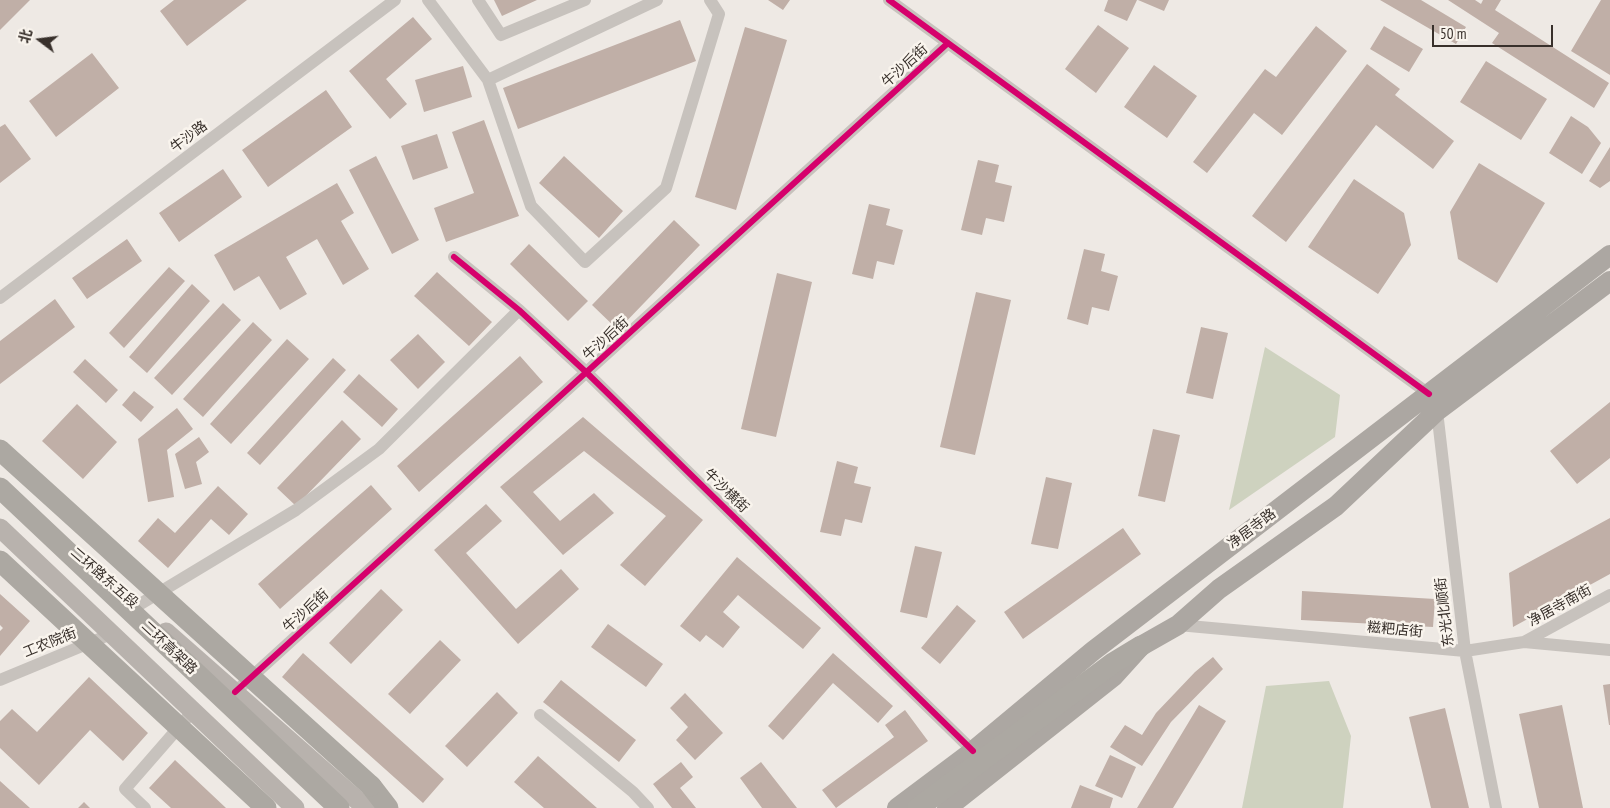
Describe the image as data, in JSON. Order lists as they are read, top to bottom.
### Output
{
  "streets": {
    "highway": ["二环高架路"],
    "main road": ["净居寺路", "二环路东五段"],
    "street": [
      "牛沙后街",
      "牛沙路",
      "牛沙横街",
      "净居寺南街",
      "东光北顺街",
      "糍粑店街",
      "工农院街"
    ]
  },
  "crossings": [
    ["牛沙后街", "牛沙横街"],
    ["牛沙后街", "二环路东五段"],
    ["牛沙横街", "净居寺路"],
    ["净居寺路", "东光北顺街"],
    ["净居寺路", "糍粑店街"],
    ["二环路东五段", "二环高架路"],
    ["净居寺南街", "糍粑店街"],
    ["东光北顺街", "糍粑店街"]
  ],
  "scale_bar": "50 m",
  "north": "left"
}
